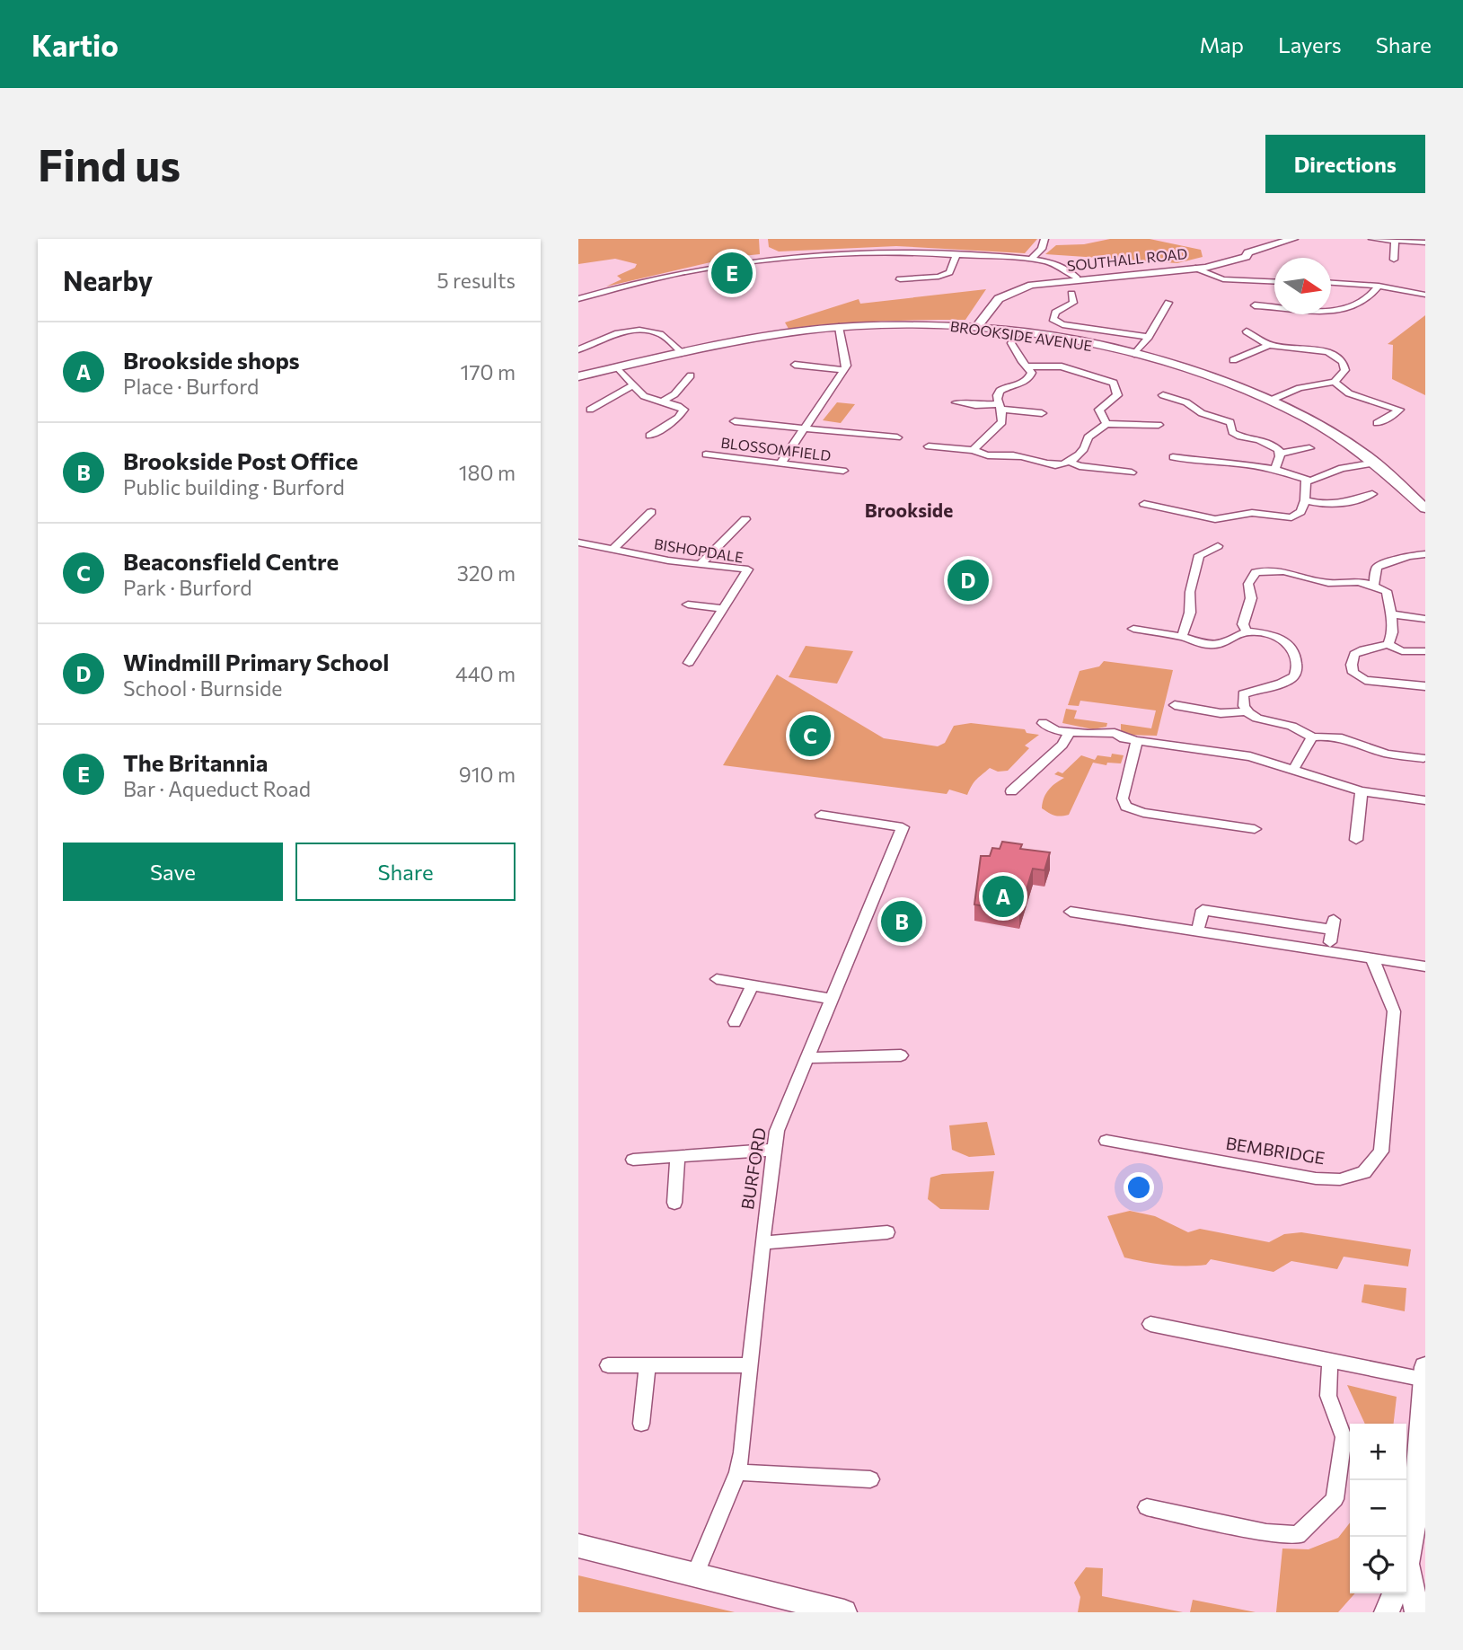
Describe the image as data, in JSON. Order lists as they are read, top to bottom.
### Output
{
  "streets": {
    "street": [
      "SOUTHALL ROAD",
      "BROOKSIDE AVENUE",
      "BLOSSOMFIELD",
      "BISHOPDALE",
      "BEMBRIDGE",
      "BURFORD"
    ]
  },
  "crossings": [
    ["SOUTHALL ROAD", "BROOKSIDE AVENUE"]
  ],
  "districts": ["Brookside"],
  "north": "right",
  "page": {
    "header": "Kartio",
    "nav": ["Map", "Layers", "Share"],
    "buttons": [
      "Directions",
      ["Save", "Share"]
    ],
    "title": "Find us",
    "heading": ["Nearby", "5 results"],
    "pins": [
      "E",
      "D",
      "C",
      "A",
      "B"
    ],
    "list": [
      {
        "mark": "A",
        "name": "Brookside shops",
        "note": "Place · Burford",
        "value": "170 m"
      },
      {
        "mark": "B",
        "name": "Brookside Post Office",
        "note": "Public building · Burford",
        "value": "180 m"
      },
      {
        "mark": "C",
        "name": "Beaconsfield Centre",
        "note": "Park · Burford",
        "value": "320 m"
      },
      {
        "mark": "D",
        "name": "Windmill Primary School",
        "note": "School · Burnside",
        "value": "440 m"
      },
      {
        "mark": "E",
        "name": "The Britannia",
        "note": "Bar · Aqueduct Road",
        "value": "910 m"
      }
    ],
    "map_buttons": ["+", "−"]
  }
}
